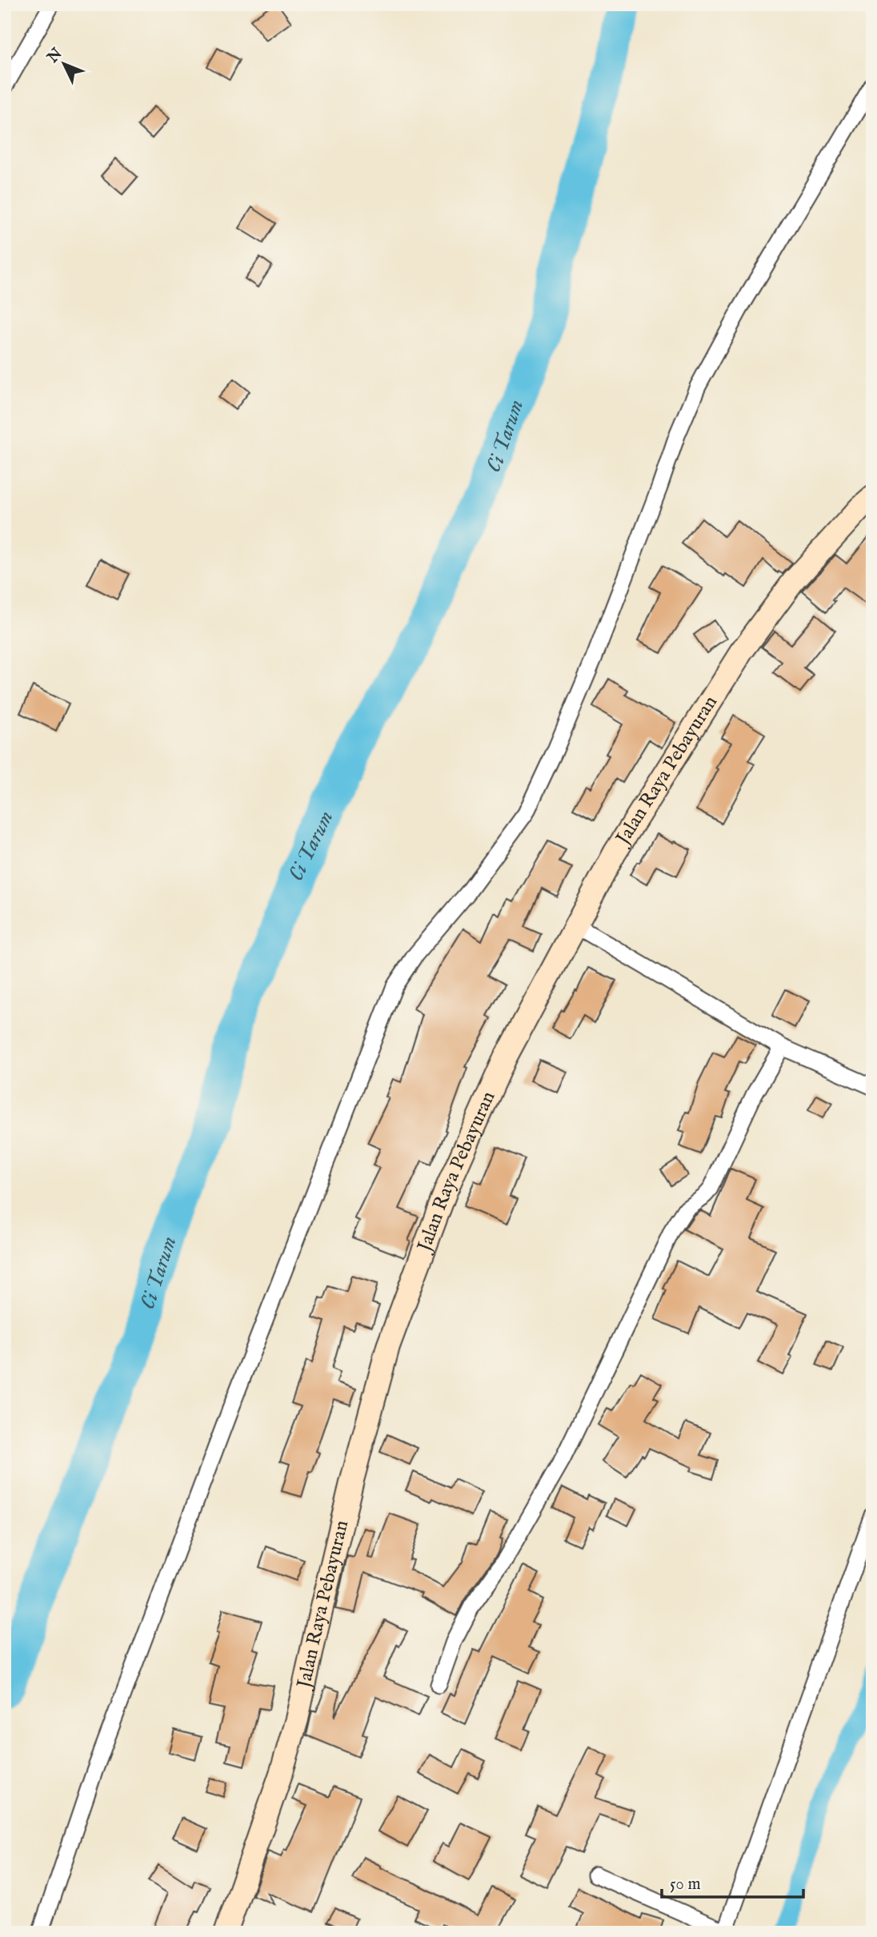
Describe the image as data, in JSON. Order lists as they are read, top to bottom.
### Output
{
  "streets": {
    "main road": ["Jalan Raya Pebayuran"]
  },
  "water": ["Ci Tarum"],
  "scale_bar": "50 m",
  "north": "top left"
}
